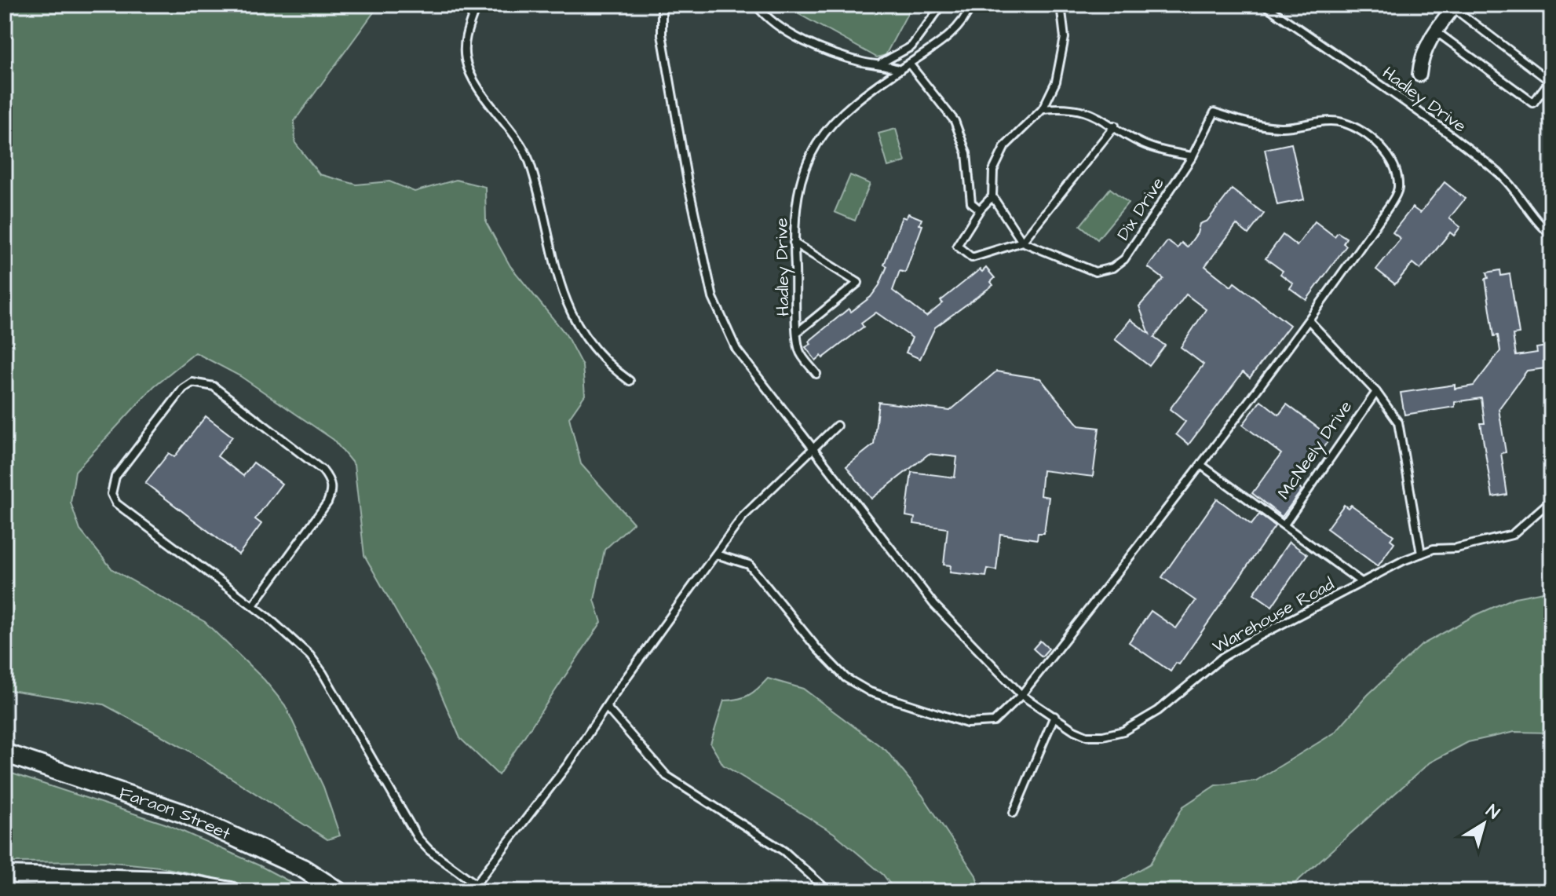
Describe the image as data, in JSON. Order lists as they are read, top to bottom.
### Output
{
  "streets": {
    "main road": ["Faraon Street"],
    "lane": [
      "Hadley Drive",
      "Dix Drive",
      "McNeely Drive",
      "Warehouse Road"
    ]
  },
  "crossings": [
    ["Dix Drive", "McNeely Drive"]
  ],
  "north": "top right"
}
